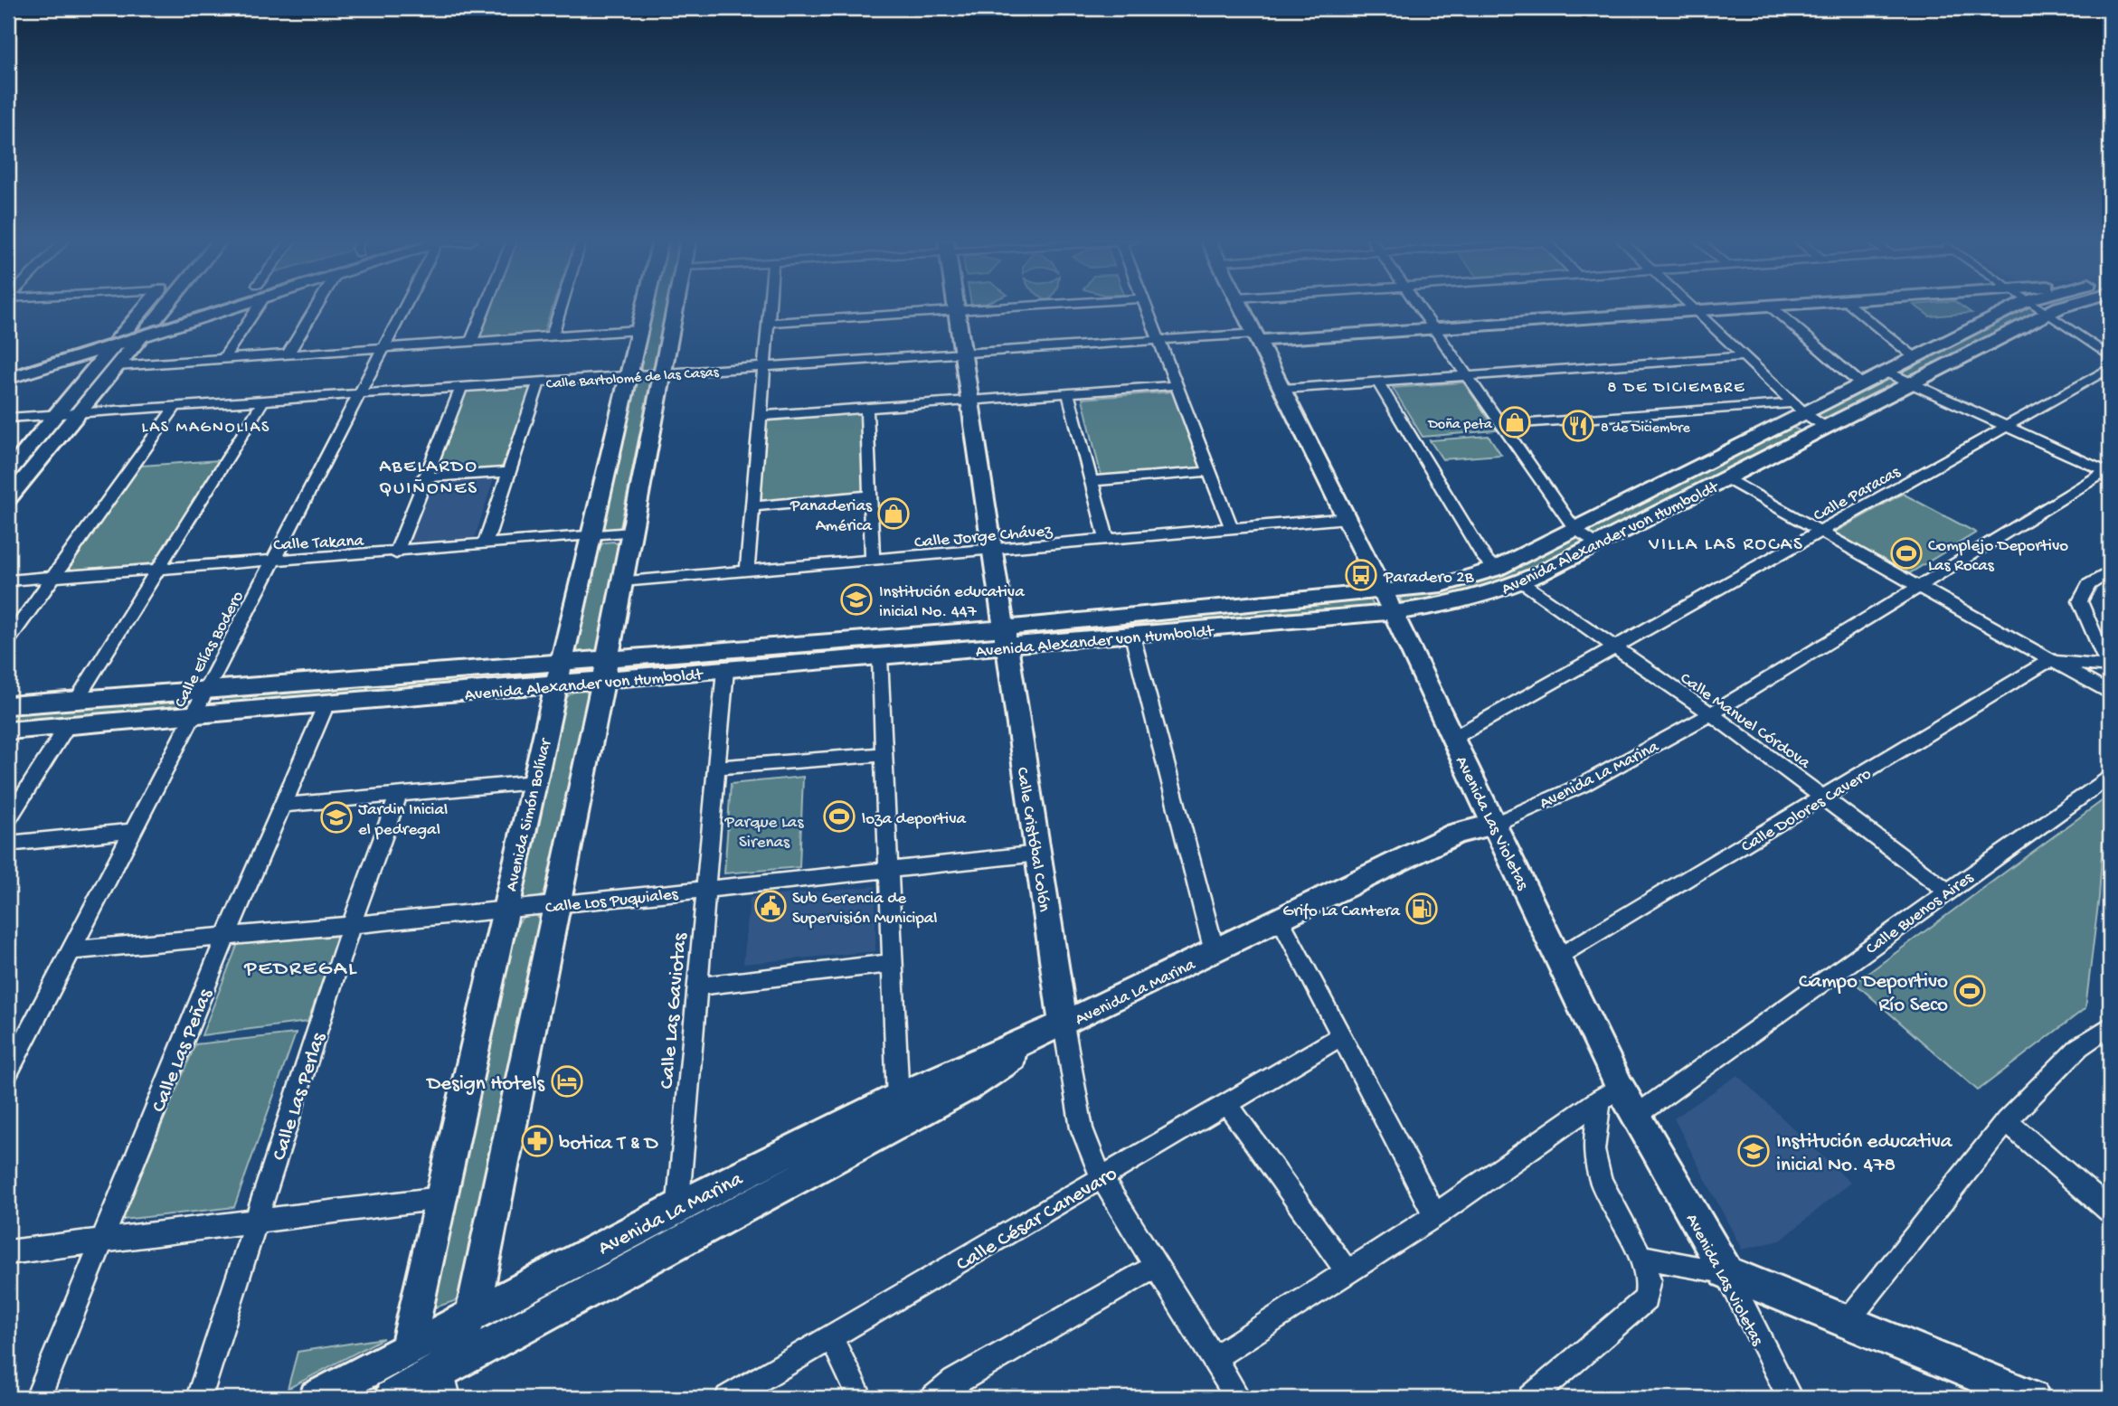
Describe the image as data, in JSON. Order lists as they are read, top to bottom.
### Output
{
  "streets": {
    "street": [
      "Calle Bartolomé de las Casas",
      "Calle Paracas",
      "Calle Jorge Chávez",
      "Avenida Alexander von Humboldt",
      "Calle Takana",
      "Calle Elías Bodero",
      "Calle Manuel Córdova",
      "Avenida La Marina",
      "Calle Dolores Cavero",
      "Avenida Simón Bolívar",
      "Avenida Las Violetas",
      "Calle Cristóbal Colón",
      "Calle Los Puquiales",
      "Calle Buenos Aires",
      "Calle Las Gaviotas",
      "Calle Las Peñas",
      "Calle Las Perlas",
      "Calle César Canevaro"
    ]
  },
  "crossings": [
    ["Calle Bartolomé de las Casas", "Calle Elías Bodero"],
    ["Calle Bartolomé de las Casas", "Avenida Simón Bolívar"],
    ["Calle Bartolomé de las Casas", "Avenida Las Violetas"],
    ["Calle Bartolomé de las Casas", "Calle Cristóbal Colón"],
    ["Calle Paracas", "Calle Manuel Córdova"],
    ["Calle Paracas", "Avenida Las Violetas"],
    ["Calle Jorge Chávez", "Avenida Las Violetas"],
    ["Calle Jorge Chávez", "Calle Cristóbal Colón"],
    ["Avenida Alexander von Humboldt", "Calle Elías Bodero"],
    ["Avenida Alexander von Humboldt", "Calle Manuel Córdova"],
    ["Avenida Alexander von Humboldt", "Avenida Simón Bolívar"],
    ["Avenida Alexander von Humboldt", "Avenida Las Violetas"],
    ["Avenida Alexander von Humboldt", "Calle Cristóbal Colón"],
    ["Avenida Alexander von Humboldt", "Calle Las Gaviotas"],
    ["Avenida Alexander von Humboldt", "Calle Las Peñas"],
    ["Calle Takana", "Calle Elías Bodero"],
    ["Calle Takana", "Avenida Simón Bolívar"],
    ["Calle Elías Bodero", "Calle Los Puquiales"],
    ["Calle Manuel Córdova", "Avenida La Marina"],
    ["Calle Manuel Córdova", "Calle Dolores Cavero"],
    ["Calle Manuel Córdova", "Calle Buenos Aires"],
    ["Avenida La Marina", "Avenida Simón Bolívar"],
    ["Avenida La Marina", "Avenida Las Violetas"],
    ["Avenida La Marina", "Calle Cristóbal Colón"],
    ["Avenida La Marina", "Calle Las Gaviotas"],
    ["Calle Dolores Cavero", "Avenida Las Violetas"],
    ["Avenida Simón Bolívar", "Calle Los Puquiales"],
    ["Avenida Las Violetas", "Calle Buenos Aires"],
    ["Calle Cristóbal Colón", "Calle Los Puquiales"],
    ["Calle Cristóbal Colón", "Calle César Canevaro"],
    ["Calle Los Puquiales", "Calle Las Gaviotas"],
    ["Calle Los Puquiales", "Calle Las Peñas"],
    ["Calle Los Puquiales", "Calle Las Perlas"]
  ],
  "districts": [
    "8 DE DICIEMBRE",
    "LAS MAGNOLIAS",
    "ABELARDO QUIÑONES",
    "VILLA LAS ROCAS",
    "PEDREGAL"
  ],
  "parks": ["Parque Las Sirenas"],
  "places": {
    "shop": ["Doña peta", "Panaderias América"],
    "restaurant": ["8 de Diciembre"],
    "sports": ["Complejo Deportivo Las Rocas", "loza deportiva", "Campo Deportivo Río Seco"],
    "bus stop": ["Paradero 2B"],
    "school or university": ["Institución educativa inicial No. 447", "Jardin Inicial el pedregal", "Institución educativa inicial No. 478"],
    "public building": ["Sub Gerencia de Supervisión Municipal"],
    "fuel station": ["Grifo La Cantera"],
    "hotel": ["Design Hotels"],
    "pharmacy": ["botica T & D"]
  }
}
